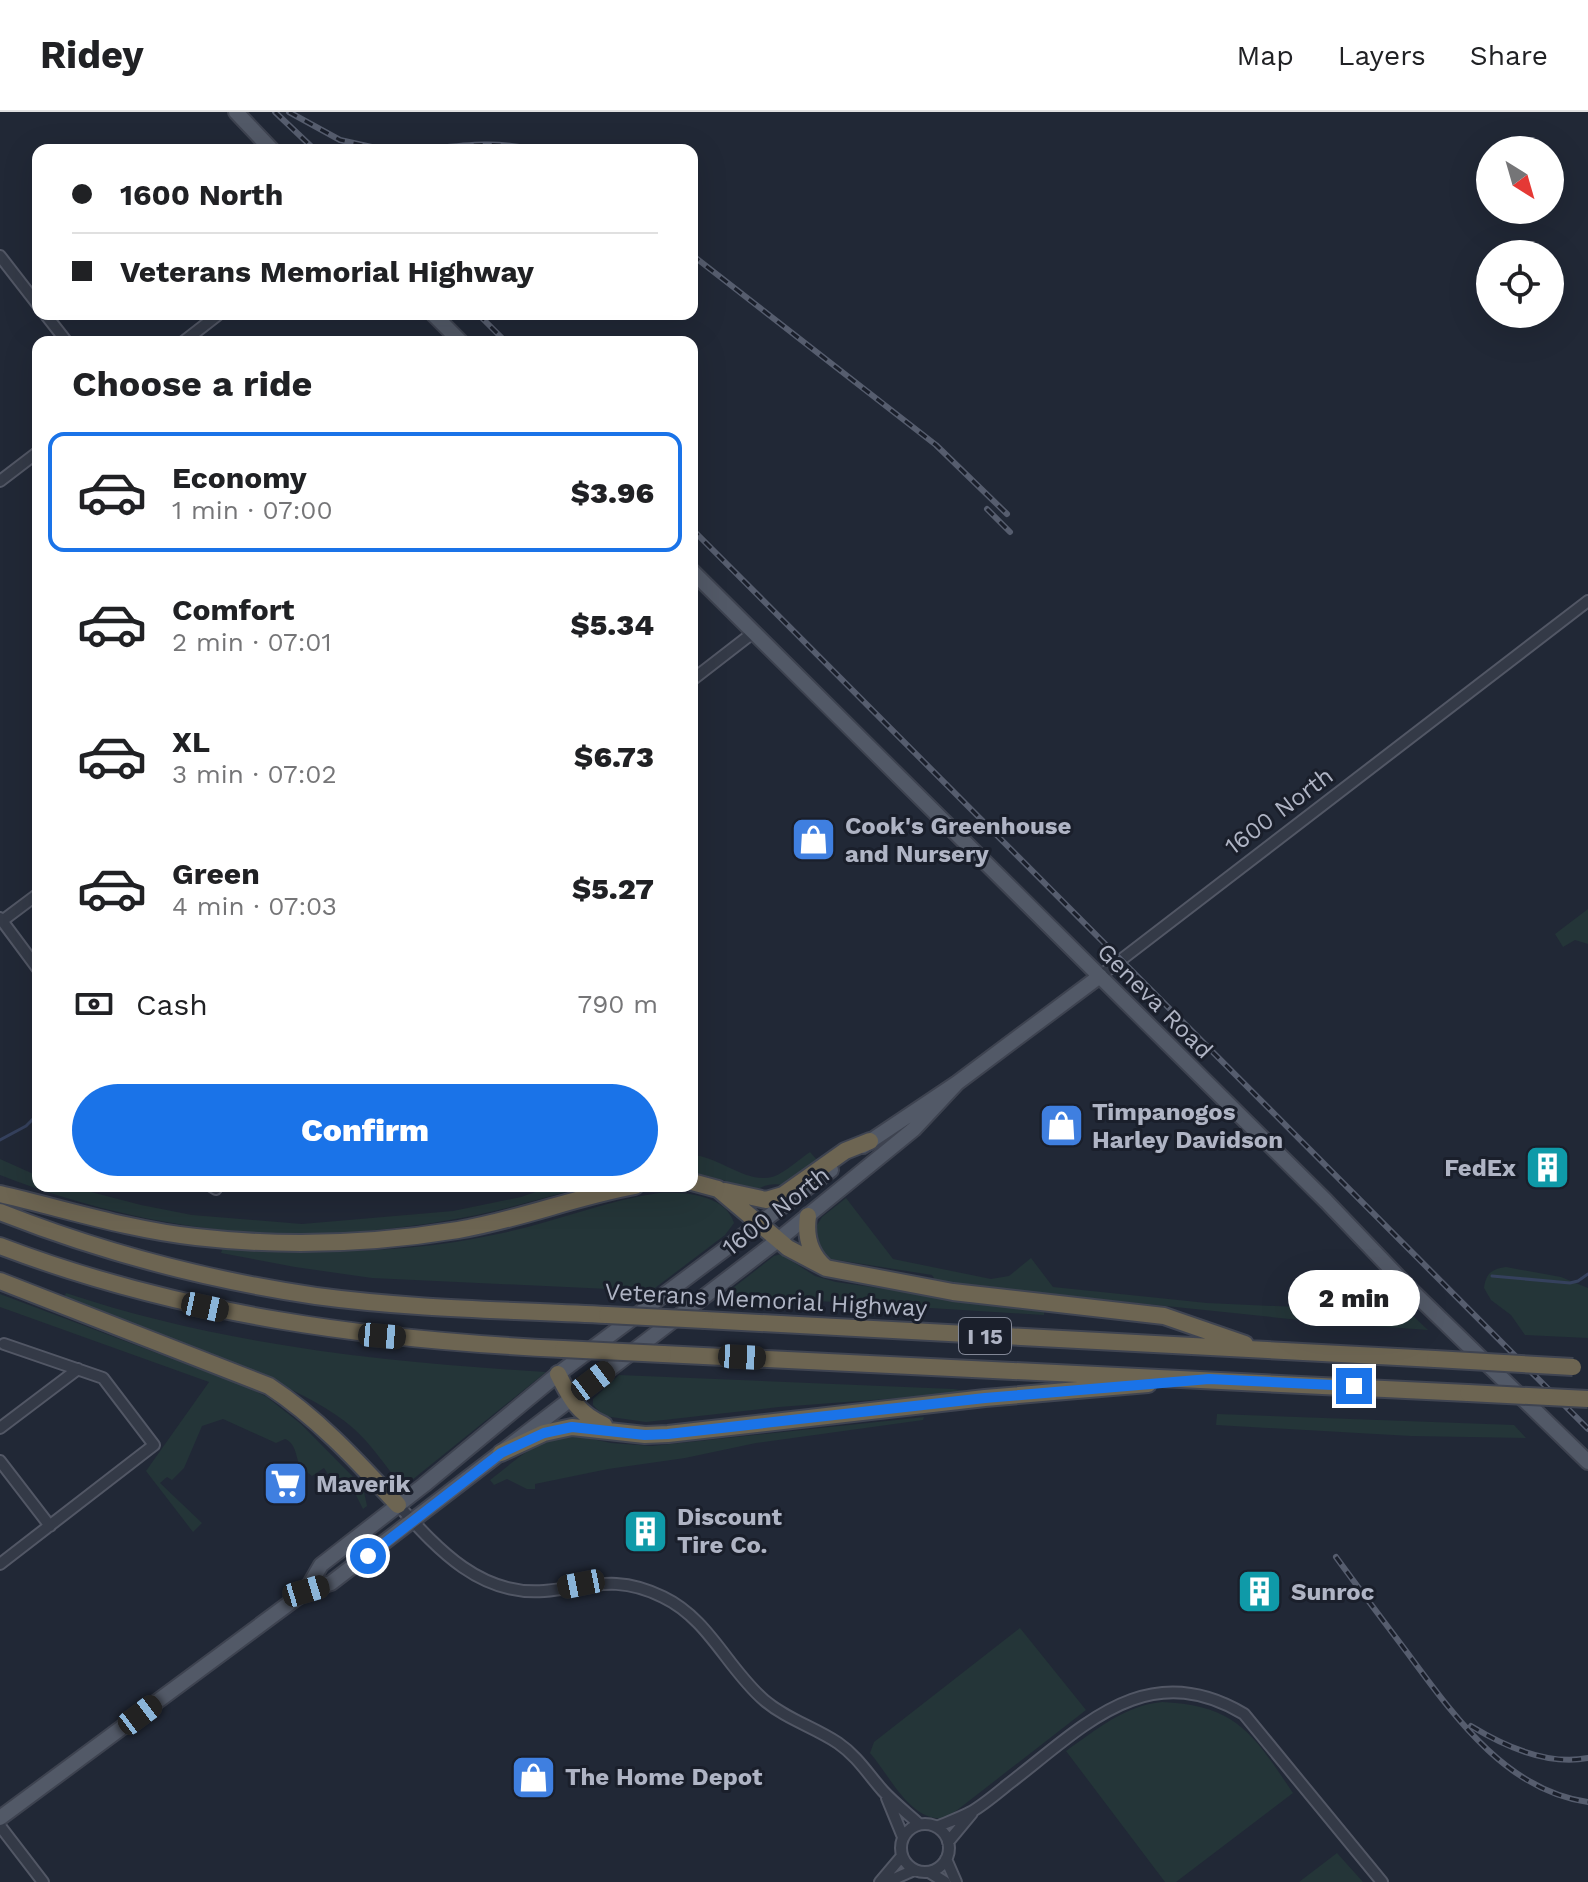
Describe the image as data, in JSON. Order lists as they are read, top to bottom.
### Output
{
  "streets": {
    "highway": ["Veterans Memorial Highway", "I 15"],
    "main road": ["1600 North", "Geneva Road"]
  },
  "crossings": [
    ["1600 North", "Geneva Road"]
  ],
  "places": {
    "shop": ["Cook's Greenhouse and Nursery", "Timpanogos Harley Davidson", "The Home Depot"],
    "building": ["FedEx", "Discount Tire Co.", "Sunroc"],
    "supermarket": ["Maverik"]
  },
  "north": "bottom right",
  "page": {
    "header": "Ridey",
    "nav": ["Map", "Layers", "Share"],
    "banner": ["1600 North", "Veterans Memorial Highway"],
    "heading": "Choose a ride",
    "list": [
      {
        "name": "Economy",
        "note": "1 min · 07:00",
        "value": "$3.96"
      },
      {
        "name": "Comfort",
        "note": "2 min · 07:01",
        "value": "$5.34"
      },
      {
        "name": "XL",
        "note": "3 min · 07:02",
        "value": "$6.73"
      },
      {
        "name": "Green",
        "note": "4 min · 07:03",
        "value": "$5.27"
      }
    ],
    "pay": ["Cash", "790 m"],
    "buttons": "Confirm",
    "bubble": "2 min"
  }
}
